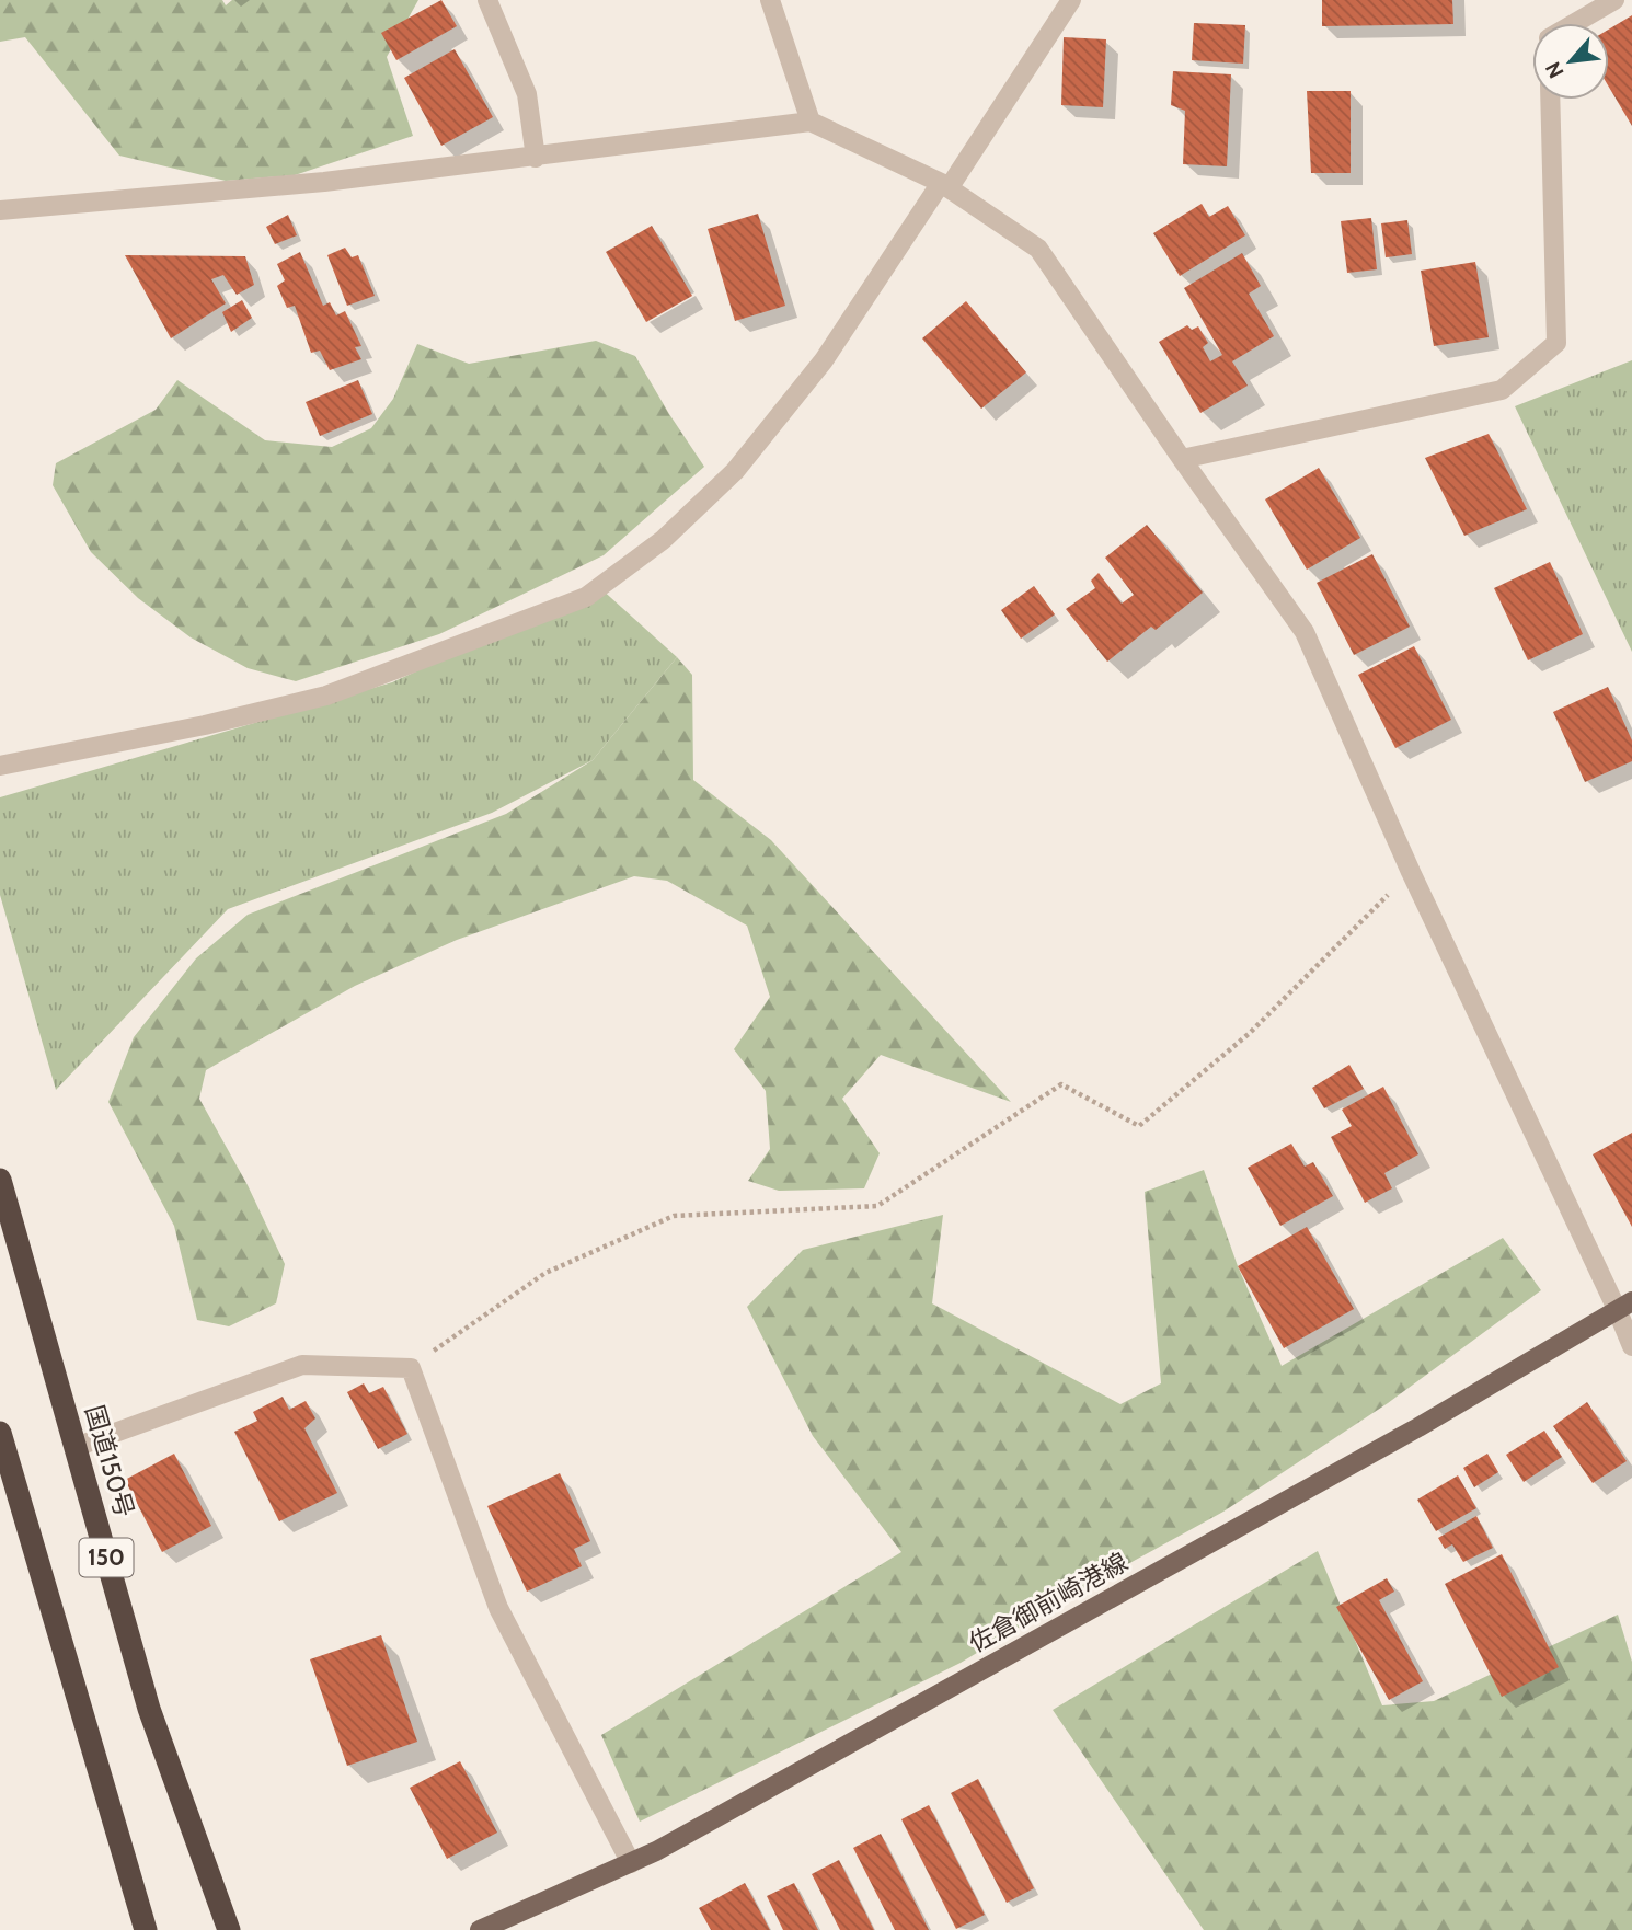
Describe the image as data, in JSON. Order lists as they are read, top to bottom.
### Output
{
  "streets": {
    "highway": ["国道150号", "150"],
    "main road": ["佐倉御前崎港線"]
  },
  "north": "bottom left"
}
